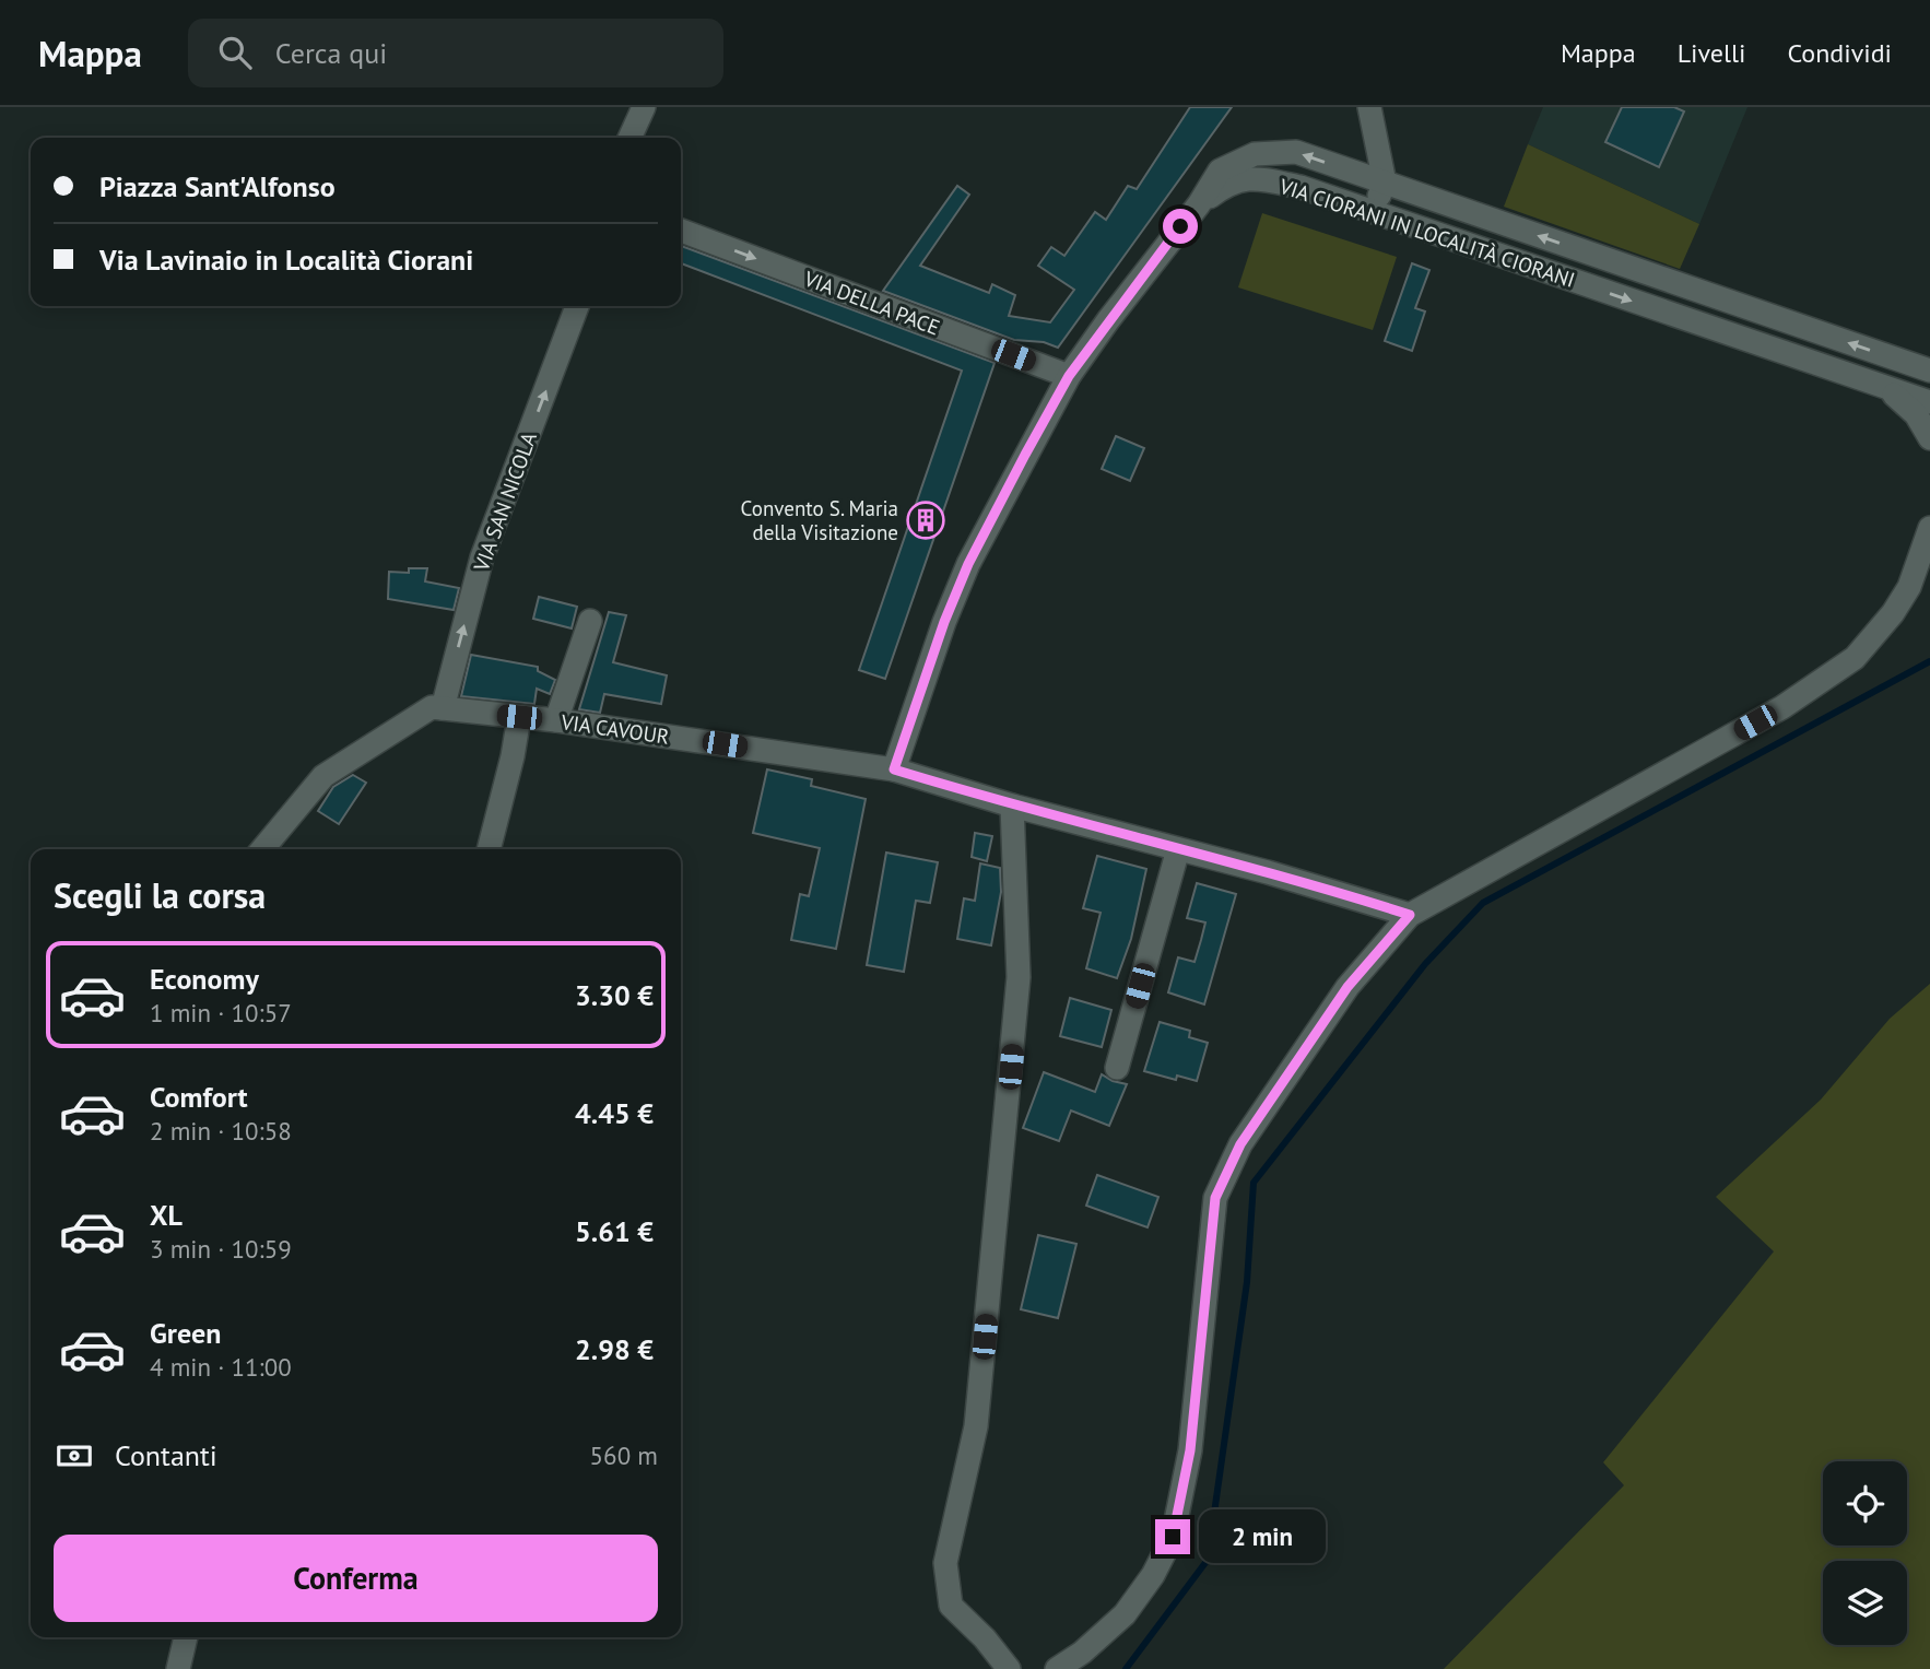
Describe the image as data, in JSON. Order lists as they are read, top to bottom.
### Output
{
  "streets": {
    "street": [
      "VIA CIORANI IN LOCALITÀ CIORANI",
      "VIA DELLA PACE",
      "VIA SAN NICOLA",
      "VIA CAVOUR"
    ]
  },
  "crossings": [
    ["VIA SAN NICOLA", "VIA CAVOUR"]
  ],
  "one_way": ["VIA DELLA PACE", "VIA SAN NICOLA"],
  "places": {
    "building": ["Convento S. Maria della Visitazione"]
  },
  "page": {
    "header": "Mappa",
    "search": "Cerca qui",
    "nav": ["Mappa", "Livelli", "Condividi"],
    "banner": ["Piazza Sant'Alfonso", "Via Lavinaio in Località Ciorani"],
    "heading": "Scegli la corsa",
    "list": [
      {
        "name": "Economy",
        "note": "1 min · 10:57",
        "value": "3.30 €"
      },
      {
        "name": "Comfort",
        "note": "2 min · 10:58",
        "value": "4.45 €"
      },
      {
        "name": "XL",
        "note": "3 min · 10:59",
        "value": "5.61 €"
      },
      {
        "name": "Green",
        "note": "4 min · 11:00",
        "value": "2.98 €"
      }
    ],
    "pay": ["Contanti", "560 m"],
    "bubble": "2 min",
    "buttons": "Conferma"
  }
}
